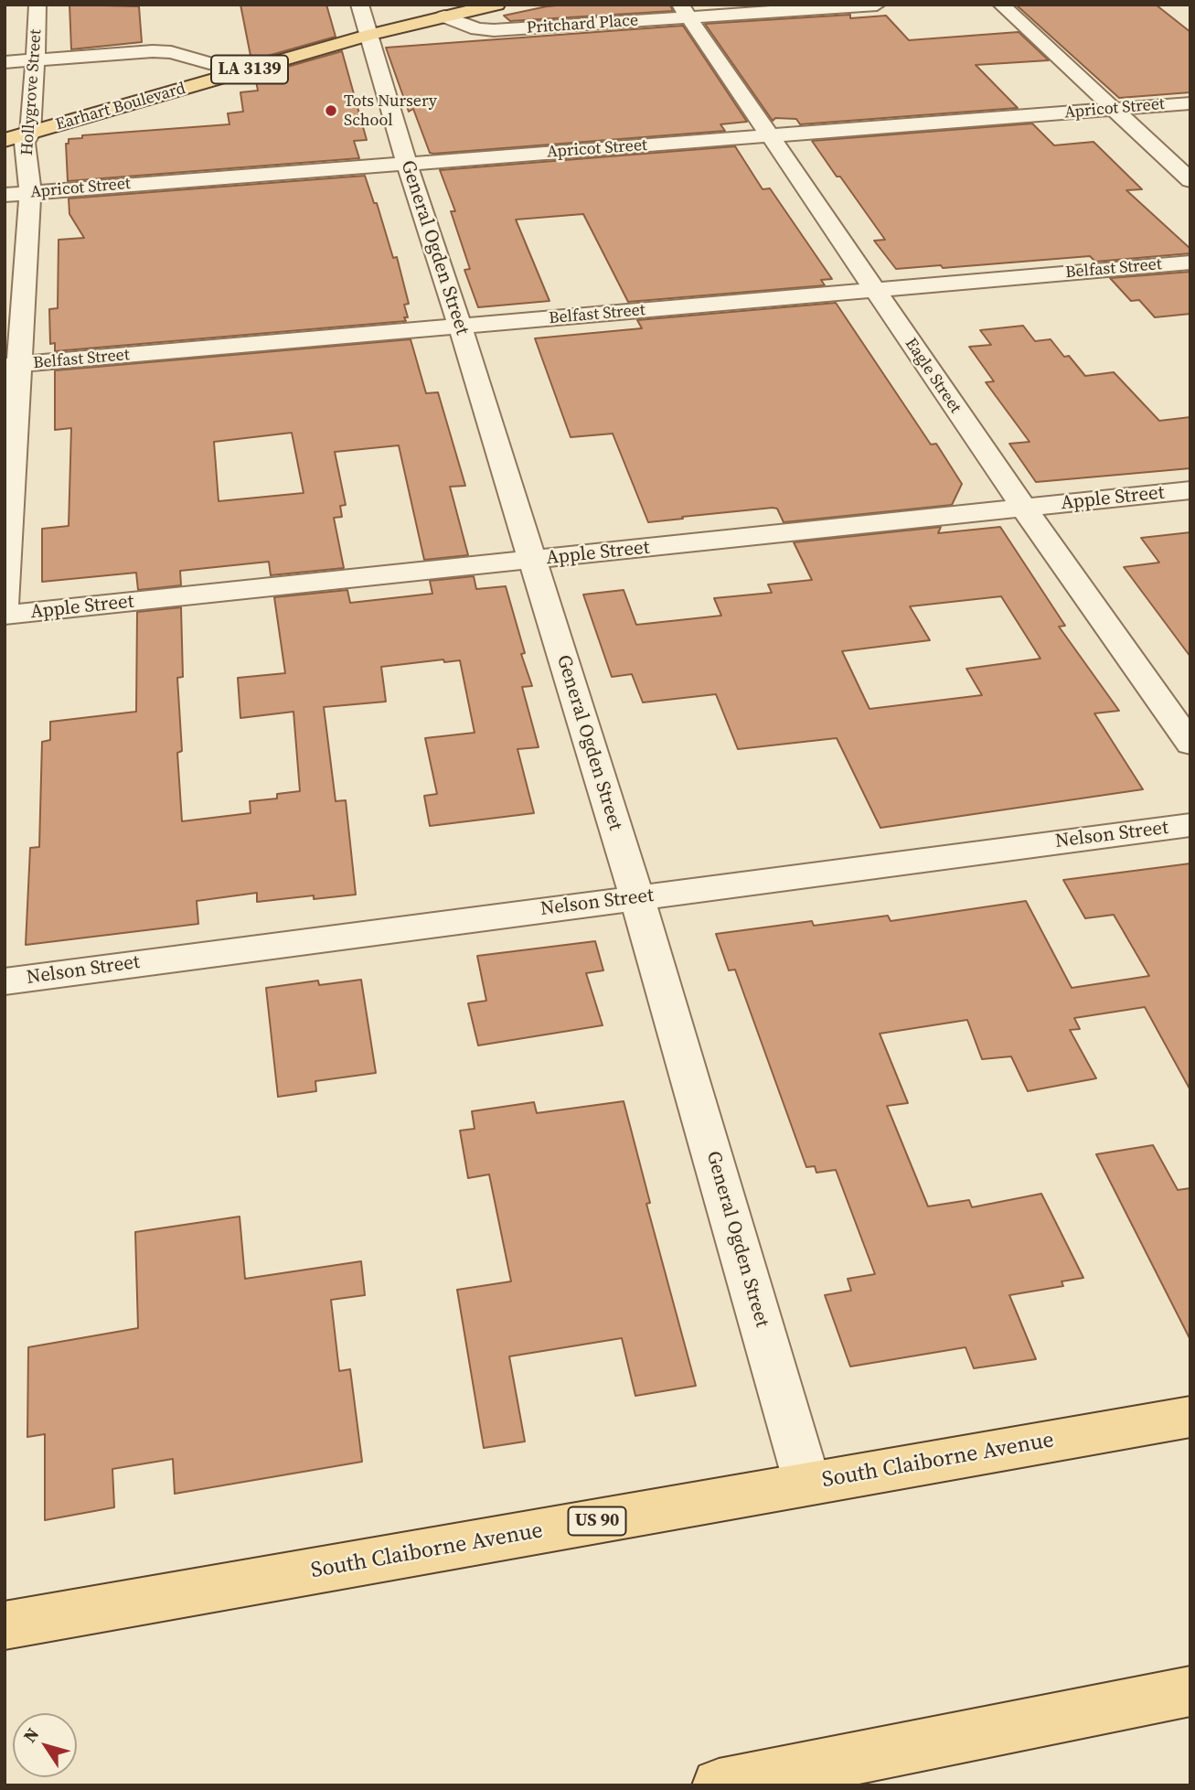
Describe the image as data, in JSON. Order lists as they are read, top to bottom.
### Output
{
  "streets": {
    "main road": [
      "LA 3139",
      "Earhart Boulevard",
      "South Claiborne Avenue",
      "US 90"
    ],
    "street": [
      "Pritchard Place",
      "Hollygrove Street",
      "Apricot Street",
      "General Ogden Street",
      "Belfast Street",
      "Eagle Street",
      "Apple Street",
      "Nelson Street"
    ]
  },
  "crossings": [
    ["Pritchard Place", "Earhart Boulevard"],
    ["Pritchard Place", "Eagle Street"],
    ["Hollygrove Street", "Earhart Boulevard"],
    ["Hollygrove Street", "Apricot Street"],
    ["Hollygrove Street", "Belfast Street"],
    ["Earhart Boulevard", "General Ogden Street"],
    ["Apricot Street", "General Ogden Street"],
    ["Apricot Street", "Eagle Street"],
    ["General Ogden Street", "Belfast Street"],
    ["General Ogden Street", "Apple Street"],
    ["General Ogden Street", "Nelson Street"],
    ["General Ogden Street", "South Claiborne Avenue"],
    ["Belfast Street", "Eagle Street"],
    ["Eagle Street", "Apple Street"]
  ],
  "places": ["Tots Nursery School"],
  "north": "top left"
}
